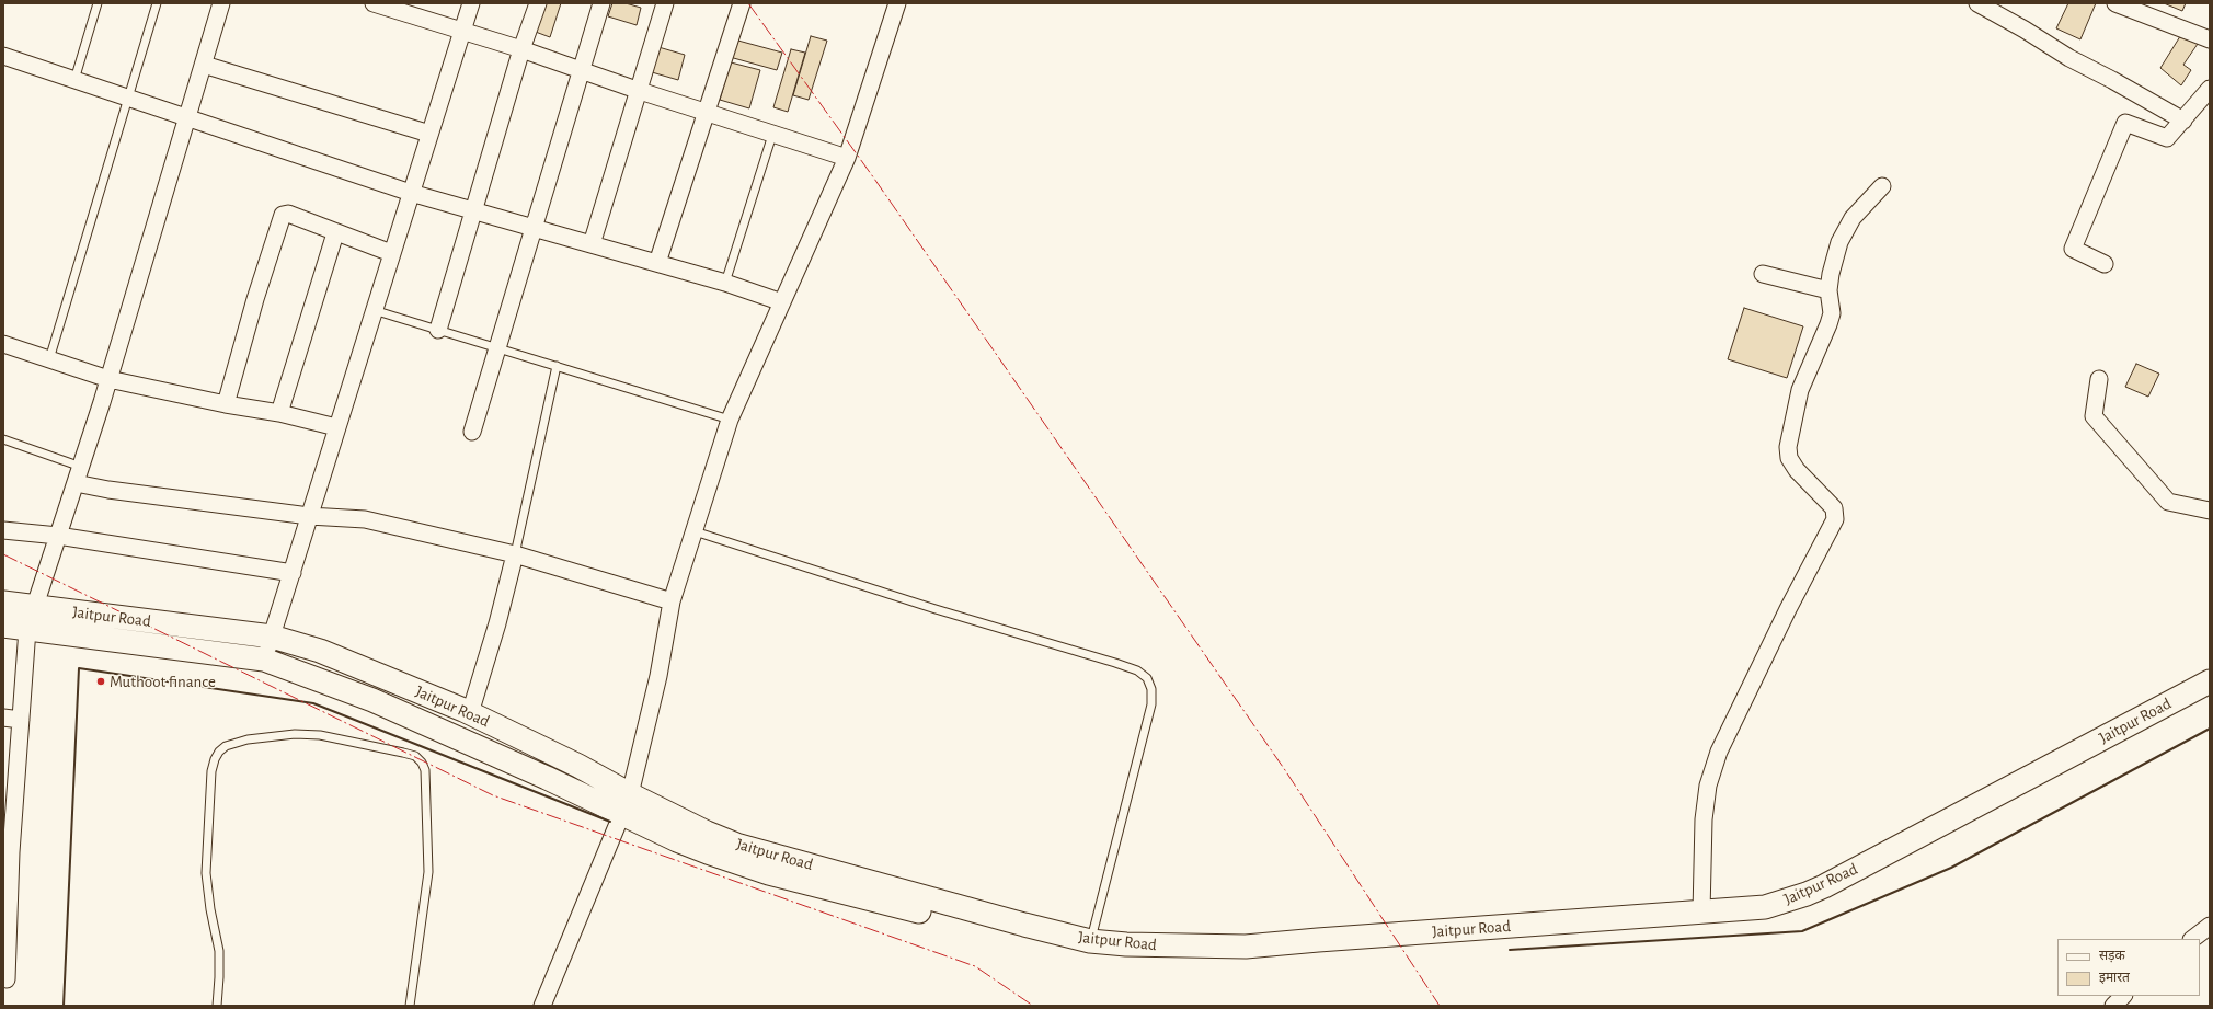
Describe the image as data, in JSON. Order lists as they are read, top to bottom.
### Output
{
  "streets": {
    "street": ["Jaitpur Road"]
  },
  "places": ["Muthoot finance"],
  "legend": ["सड़क", "इमारत"]
}
